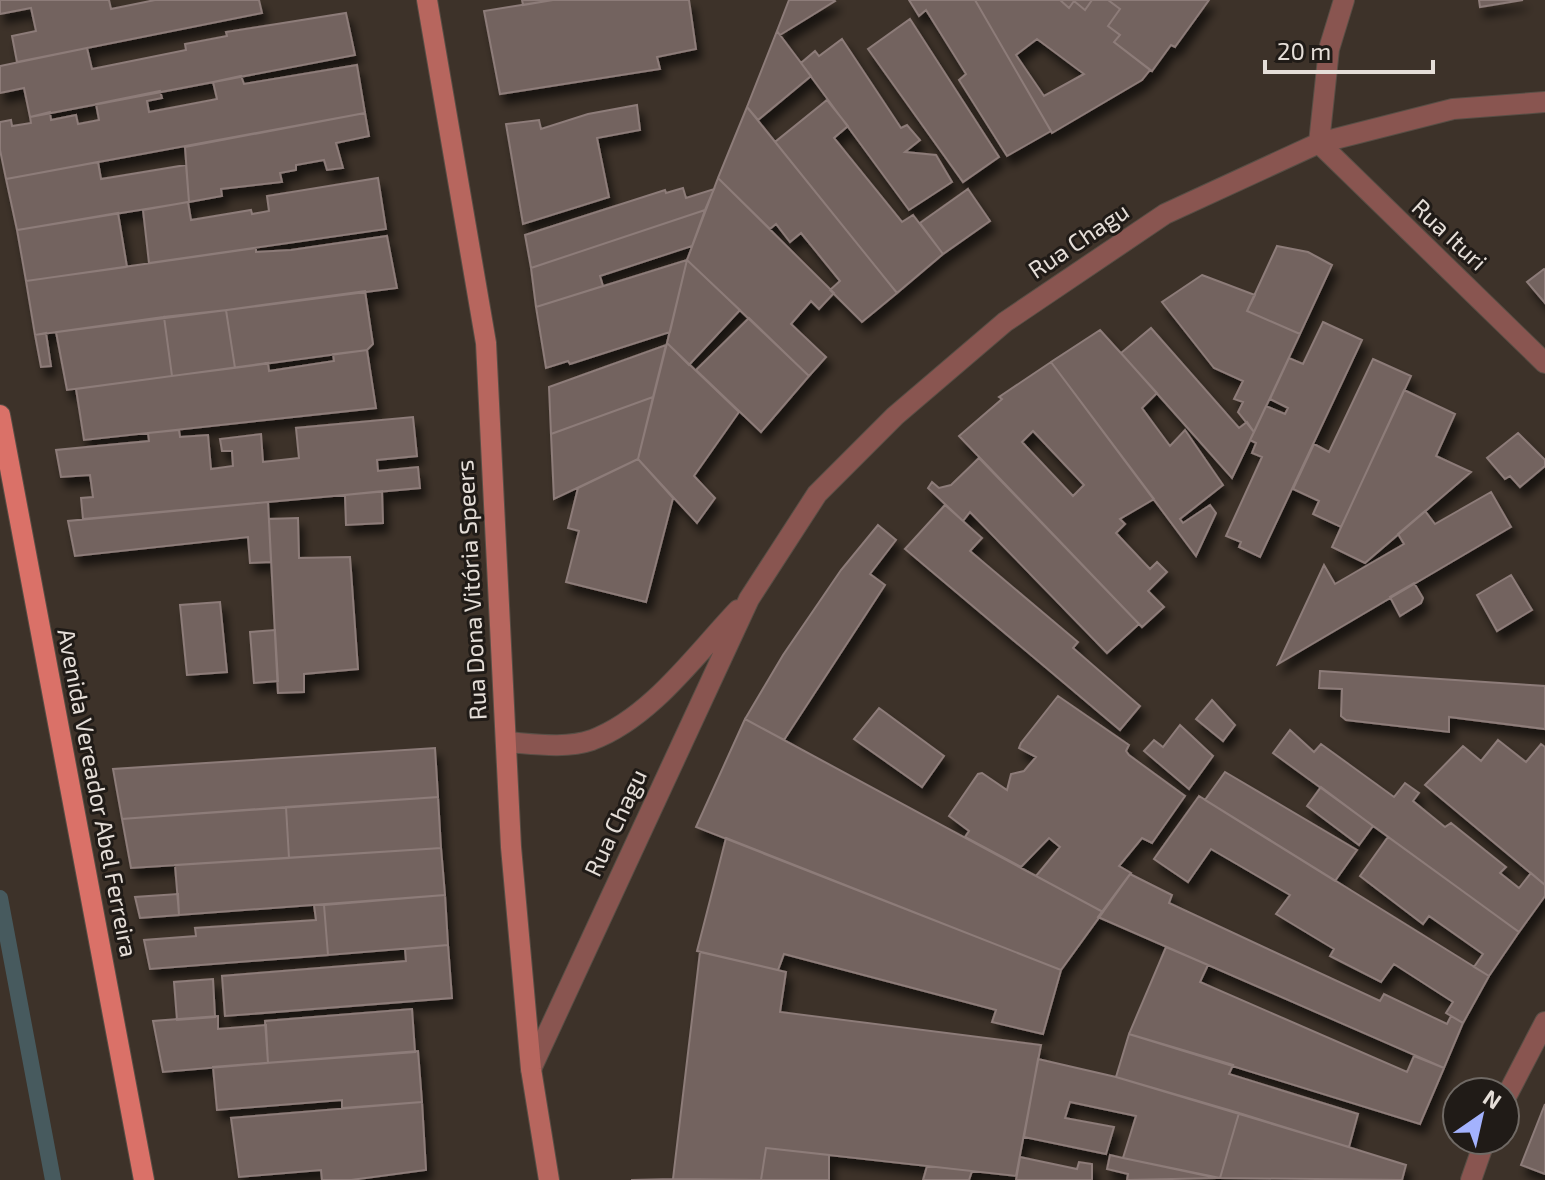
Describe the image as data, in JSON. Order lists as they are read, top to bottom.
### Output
{
  "streets": {
    "main road": ["Avenida Vereador Abel Ferreira"],
    "street": ["Rua Ituri", "Rua Chagu", "Rua Dona Vitória Speers"]
  },
  "crossings": [
    ["Rua Ituri", "Rua Chagu"],
    ["Rua Chagu", "Rua Dona Vitória Speers"]
  ],
  "scale_bar": "20 m",
  "north": "top right"
}
